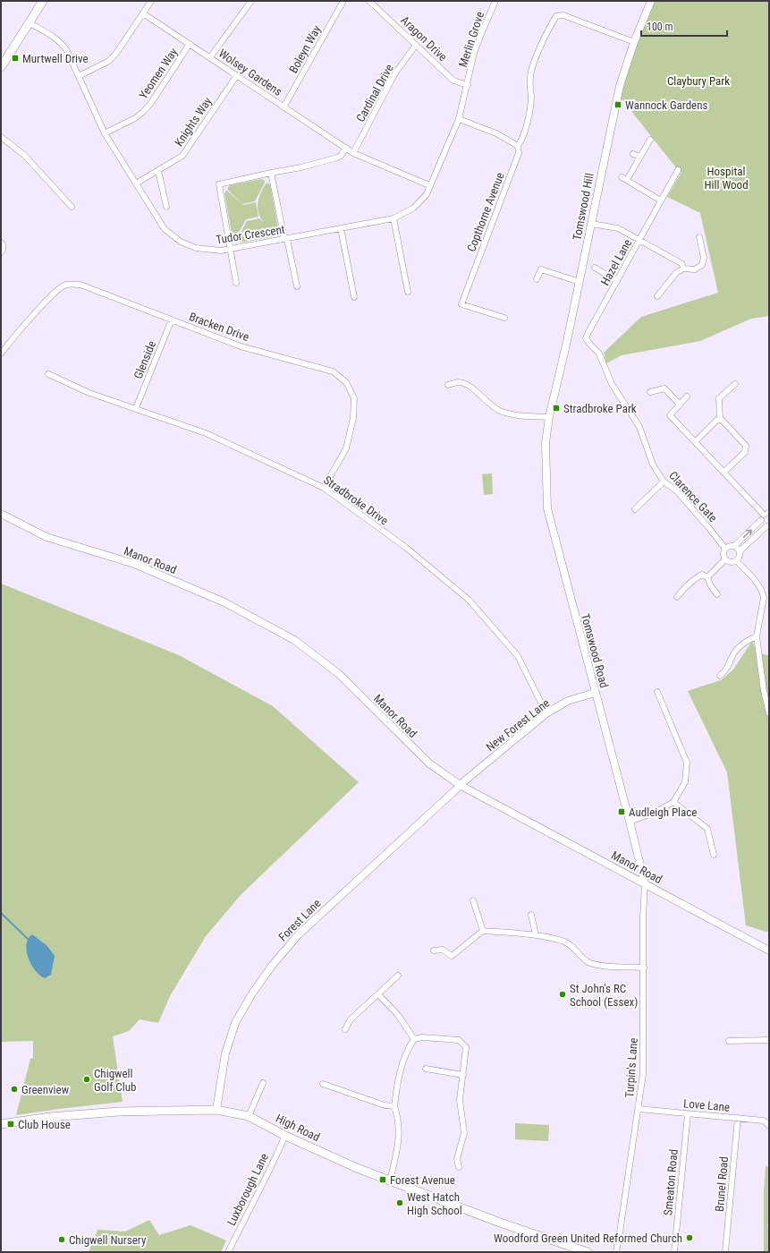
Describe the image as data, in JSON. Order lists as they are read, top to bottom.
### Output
{
  "streets": {
    "main road": ["High Road"],
    "street": [
      "Aragon Drive",
      "Merlin Grove",
      "Boleyn Way",
      "Wolsey Gardens",
      "Yeomen Way",
      "Cardinal Drive",
      "Knights Way",
      "Tomswood Hill",
      "Copthorne Avenue",
      "Tudor Crescent",
      "Hazel Lane",
      "Bracken Drive",
      "Glenside",
      "Clarence Gate",
      "Stradbroke Drive",
      "Manor Road",
      "Tomswood Road",
      "New Forest Lane",
      "Forest Lane",
      "Turpin's Lane",
      "Love Lane",
      "Smeaton Road",
      "Brunel Road",
      "Luxborough Lane"
    ]
  },
  "crossings": [
    ["Aragon Drive", "Merlin Grove"],
    ["Aragon Drive", "Cardinal Drive"],
    ["Aragon Drive", "Tudor Crescent"],
    ["Merlin Grove", "Tudor Crescent"],
    ["Boleyn Way", "Wolsey Gardens"],
    ["Wolsey Gardens", "Yeomen Way"],
    ["Wolsey Gardens", "Cardinal Drive"],
    ["Wolsey Gardens", "Knights Way"],
    ["Wolsey Gardens", "Tudor Crescent"],
    ["Yeomen Way", "Tudor Crescent"],
    ["Knights Way", "Tudor Crescent"],
    ["Tomswood Hill", "Tomswood Road"],
    ["Hazel Lane", "Clarence Gate"],
    ["Bracken Drive", "Glenside"],
    ["Bracken Drive", "Stradbroke Drive"],
    ["Glenside", "Stradbroke Drive"],
    ["Stradbroke Drive", "New Forest Lane"],
    ["Manor Road", "Tomswood Road"],
    ["Manor Road", "New Forest Lane"],
    ["Manor Road", "Forest Lane"],
    ["Manor Road", "Turpin's Lane"],
    ["Tomswood Road", "New Forest Lane"],
    ["Tomswood Road", "Turpin's Lane"],
    ["New Forest Lane", "Forest Lane"],
    ["Forest Lane", "High Road"],
    ["Turpin's Lane", "Love Lane"],
    ["Love Lane", "Smeaton Road"],
    ["Love Lane", "Brunel Road"],
    ["High Road", "Luxborough Lane"]
  ],
  "parks": ["Claybury Park", "Hospital Hill Wood"],
  "places": {
    "transit": [
      "Murtwell Drive",
      "Wannock Gardens",
      "Stradbroke Park",
      "Audleigh Place",
      "Club House",
      "Forest Avenue"
    ],
    "other": [
      "St John's RC School (Essex)",
      "Chigwell Golf Club",
      "Greenview",
      "West Hatch High School",
      "Woodford Green United Reformed Church",
      "Chigwell Nursery"
    ]
  },
  "scale_bar": "100 m"
}
